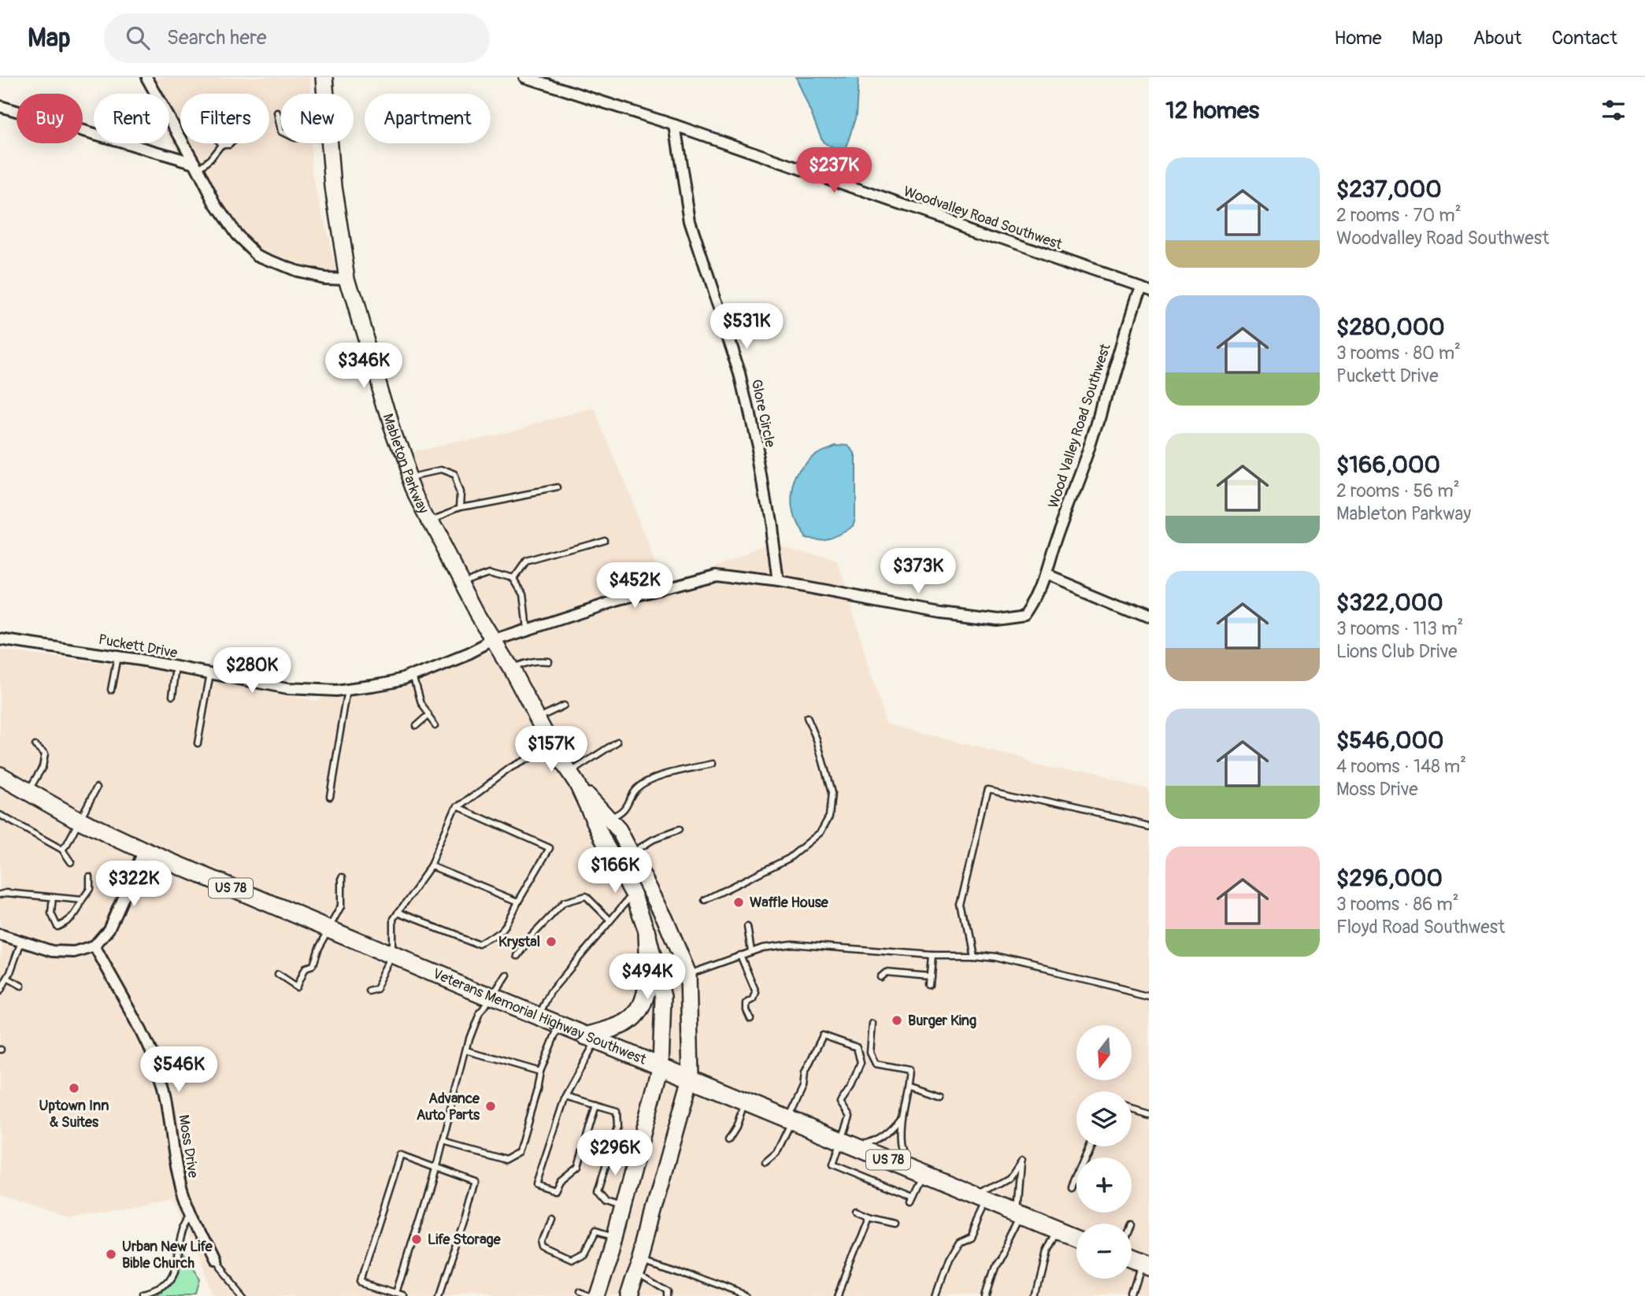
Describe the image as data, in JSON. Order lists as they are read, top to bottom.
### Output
{
  "streets": {
    "main road": ["Mableton Parkway", "US 78", "Veterans Memorial Highway Southwest"],
    "street": [
      "Woodvalley Road Southwest",
      "Glore Circle",
      "Wood Valley Road Southwest",
      "Puckett Drive",
      "Moss Drive"
    ]
  },
  "crossings": [
    ["Woodvalley Road Southwest", "Glore Circle"],
    ["Woodvalley Road Southwest", "Wood Valley Road Southwest"],
    ["Glore Circle", "Wood Valley Road Southwest"],
    ["Glore Circle", "Puckett Drive"],
    ["Wood Valley Road Southwest", "Puckett Drive"],
    ["Mableton Parkway", "Puckett Drive"],
    ["Mableton Parkway", "Veterans Memorial Highway Southwest"]
  ],
  "places": [
    "Waffle House",
    "Krystal",
    "Burger King",
    "Uptown Inn & Suites",
    "Advance Auto Parts",
    "Life Storage",
    "Urban New Life Bible Church"
  ],
  "north": "bottom",
  "page": {
    "header": "Map",
    "search": "Search here",
    "nav": [
      "Home",
      "Map",
      "About",
      "Contact"
    ],
    "heading": "12 homes",
    "chip": [
      "Buy",
      "Rent",
      "Filters",
      "New",
      "Apartment"
    ],
    "list": [
      {
        "name": "$237,000",
        "note": "2 rooms · 70 m² · Woodvalley Road Southwest"
      },
      {
        "name": "$280,000",
        "note": "3 rooms · 80 m² · Puckett Drive"
      },
      {
        "name": "$166,000",
        "note": "2 rooms · 56 m² · Mableton Parkway"
      },
      {
        "name": "$322,000",
        "note": "3 rooms · 113 m² · Lions Club Drive"
      },
      {
        "name": "$546,000",
        "note": "4 rooms · 148 m² · Moss Drive"
      },
      {
        "name": "$296,000",
        "note": "3 rooms · 86 m² · Floyd Road Southwest"
      }
    ],
    "price": [
      "$237K",
      "$531K",
      "$346K",
      "$373K",
      "$452K",
      "$280K",
      "$157K",
      "$166K",
      "$322K",
      "$494K",
      "$546K",
      "$296K"
    ],
    "map_buttons": ["+", "−"]
  }
}
